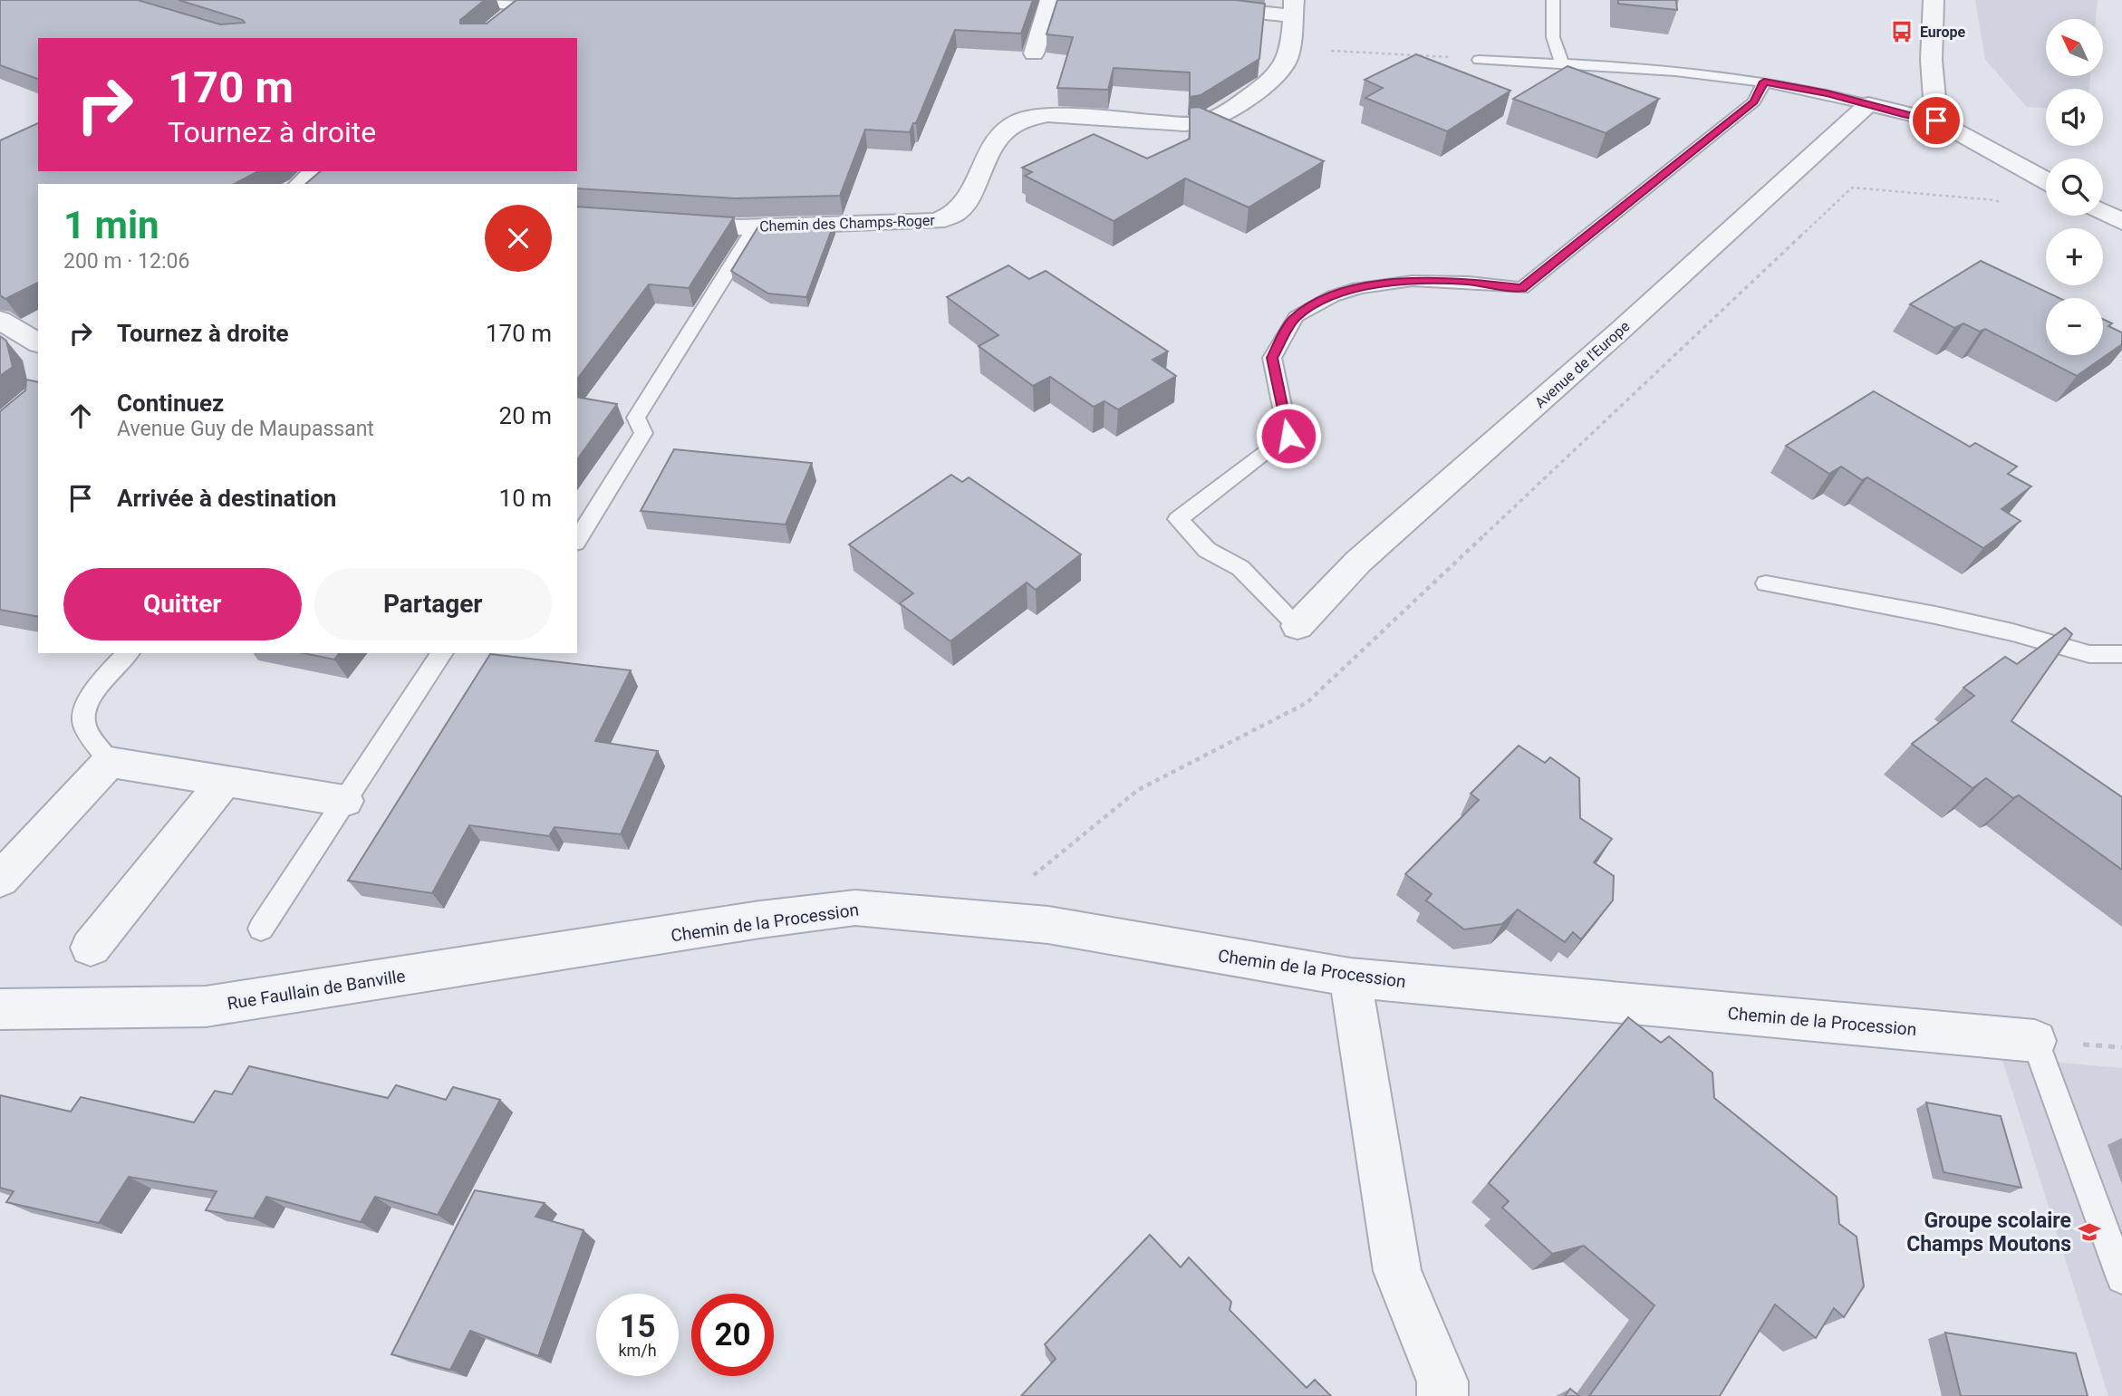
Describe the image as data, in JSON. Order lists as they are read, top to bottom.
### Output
{
  "streets": {
    "street": [
      "Chemin des Champs-Roger",
      "Avenue de l'Europe",
      "Chemin de la Procession",
      "Rue Faullain de Banville"
    ]
  },
  "crossings": [
    ["Chemin de la Procession", "Rue Faullain de Banville"]
  ],
  "places": {
    "bus stop": ["Europe"],
    "school or university": ["Groupe scolaire Champs Moutons"]
  },
  "north": "top left",
  "page": {
    "map_buttons": ["+", "−"],
    "turn": ["170 m", "Tournez à droite"],
    "heading": ["1 min", "200 m · 12:06"],
    "list": [
      {
        "name": "Tournez à droite",
        "value": "170 m"
      },
      {
        "name": "Continuez",
        "note": "Avenue Guy de Maupassant",
        "value": "20 m"
      },
      {
        "name": "Arrivée à destination",
        "value": "10 m"
      }
    ],
    "buttons": ["Quitter", "Partager"],
    "speed": "15 km/h",
    "limit": "20"
  }
}
